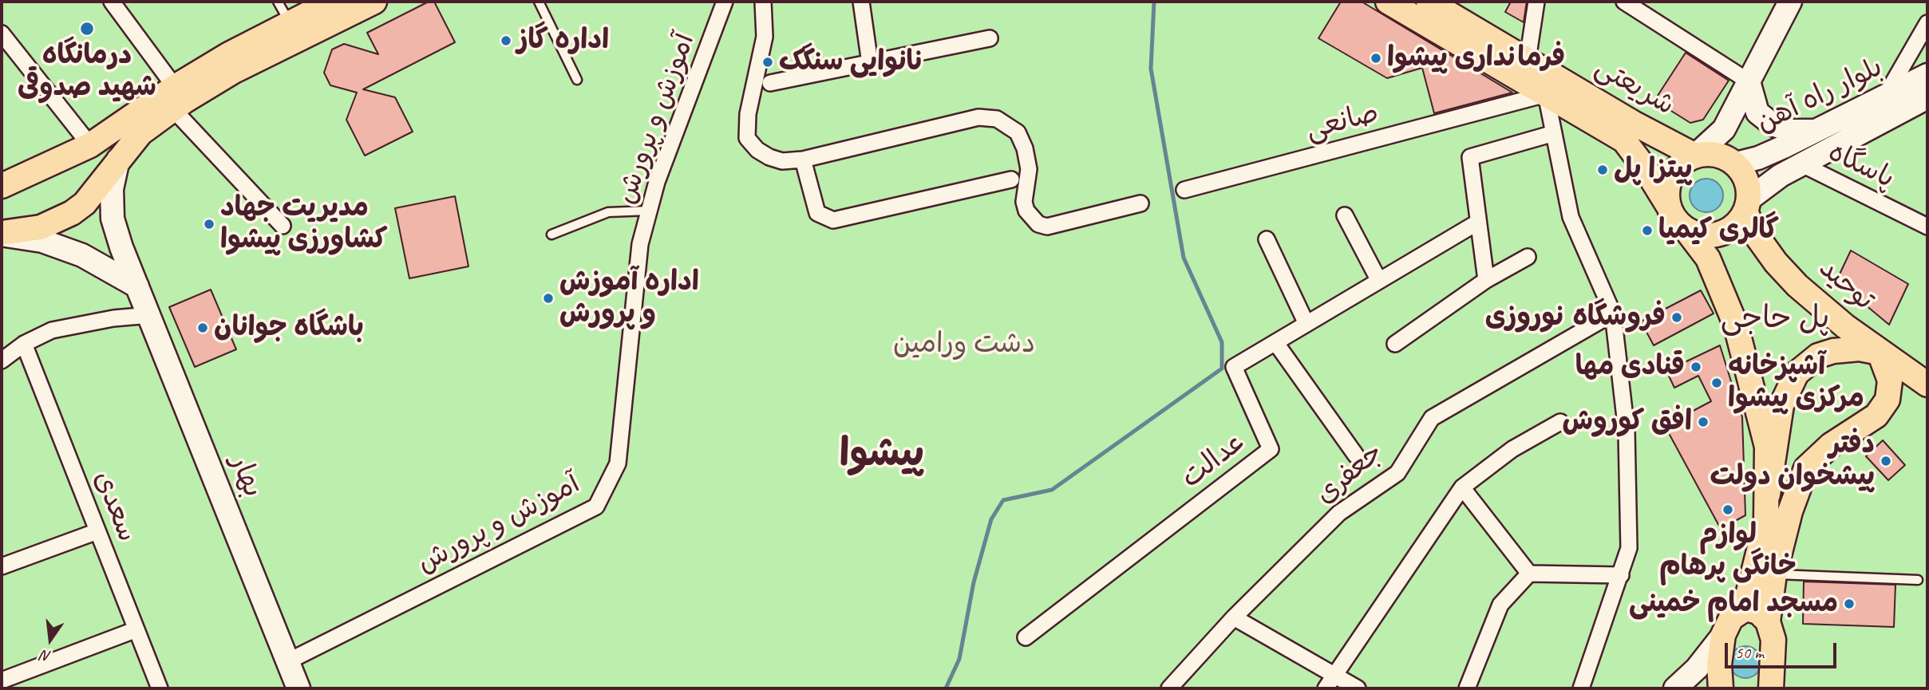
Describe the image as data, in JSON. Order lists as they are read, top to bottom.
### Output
{
  "streets": {
    "main road": [
      "شریعتی",
      "بلوار راه آهن",
      "توحید",
      "بهار"
    ],
    "street": [
      "آموزش و پرورش",
      "صانعی",
      "پاسگاه",
      "عدالت",
      "جعفری",
      "سعدی"
    ]
  },
  "crossings": [
    ["شریعتی", "بلوار راه آهن"],
    ["شریعتی", "صانعی"],
    ["شریعتی", "توحید"],
    ["بلوار راه آهن", "پاسگاه"],
    ["بلوار راه آهن", "توحید"],
    ["آموزش و پرورش", "بهار"]
  ],
  "districts": ["پل حاجی", "پیشوا"],
  "parks": ["دشت ورامین"],
  "places": [
    "درمانگاه شهید صدوقی",
    "اداره گاز",
    "فرمانداری پیشوا",
    "نانوایی سنگک",
    "پیتزا پل",
    "مدیریت جهاد کشاورزی پیشوا",
    "گالری کیمیا",
    "اداره آموزش و پرورش",
    "فروشگاه نوروزی",
    "باشگاه جوانان",
    "قنادی مها",
    "آشپزخانه مرکزی پیشوا",
    "افق کوروش",
    "دفتر پیشخوان دولت",
    "لوازم خانگی پرهام",
    "مسجد امام خمینی"
  ],
  "scale_bar": "50 m",
  "north": "bottom"
}
